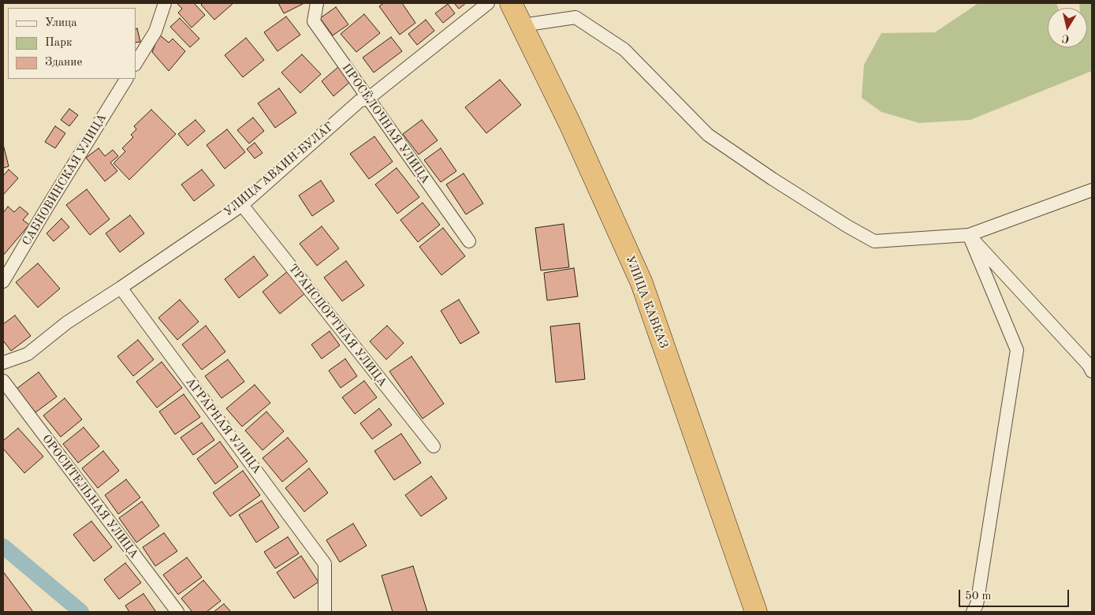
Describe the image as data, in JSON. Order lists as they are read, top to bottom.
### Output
{
  "streets": {
    "highway": ["УЛИЦА КАВКАЗ"],
    "street": [
      "ПРОСЁЛОЧНАЯ УЛИЦА",
      "УЛИЦА АВАИН-БУЛАГ",
      "САБНОВИНСКАЯ УЛИЦА",
      "ТРАНСПОРТНАЯ УЛИЦА",
      "АГРАРНАЯ УЛИЦА",
      "ОРОСИТЕЛЬНАЯ УЛИЦА"
    ]
  },
  "crossings": [
    ["ПРОСЁЛОЧНАЯ УЛИЦА", "УЛИЦА АВАИН-БУЛАГ"],
    ["УЛИЦА АВАИН-БУЛАГ", "ТРАНСПОРТНАЯ УЛИЦА"],
    ["УЛИЦА АВАИН-БУЛАГ", "АГРАРНАЯ УЛИЦА"]
  ],
  "legend": ["Улица", "Парк", "Здание"],
  "scale_bar": "50 m",
  "north": "bottom"
}
